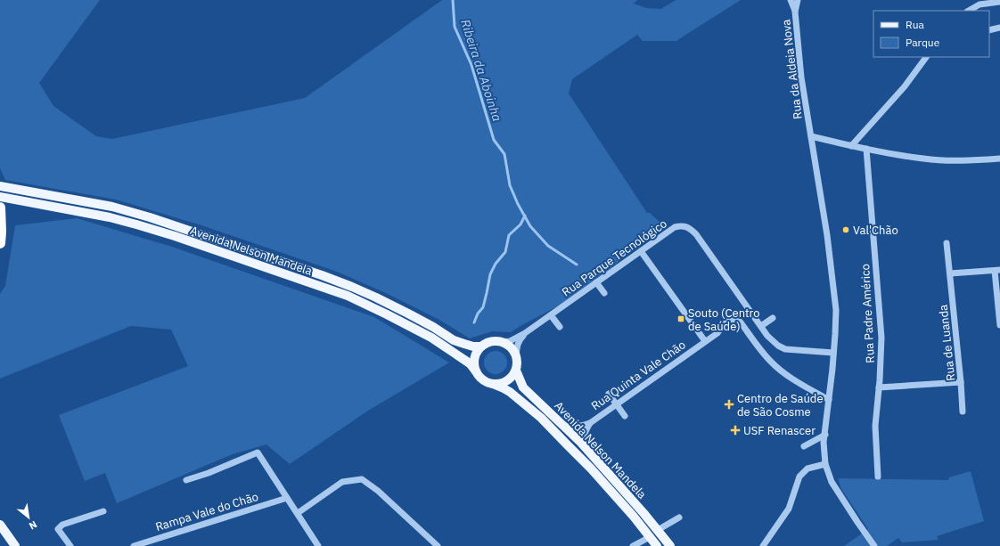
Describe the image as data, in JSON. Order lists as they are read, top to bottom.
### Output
{
  "streets": {
    "main road": ["Avenida Nelson Mandela"],
    "street": [
      "Rua da Aldeia Nova",
      "Rua Parque Tecnológico",
      "Rua Padre Américo",
      "Rua de Luanda",
      "Rua Quinta Vale Chão",
      "Rampa Vale do Chão"
    ]
  },
  "crossings": [
    ["Rua da Aldeia Nova", "Rua Parque Tecnológico"],
    ["Rua da Aldeia Nova", "Rua Quinta Vale Chão"],
    ["Avenida Nelson Mandela", "Rua Parque Tecnológico"],
    ["Avenida Nelson Mandela", "Rua Quinta Vale Chão"]
  ],
  "water": ["Ribeira da Aboinha"],
  "places": {
    "other": ["Val'Chão"],
    "transit": ["Souto (Centro de Saúde)"],
    "health": ["Centro de Saúde de São Cosme", "USF Renascer"]
  },
  "legend": ["Rua", "Parque"],
  "north": "bottom right"
}
